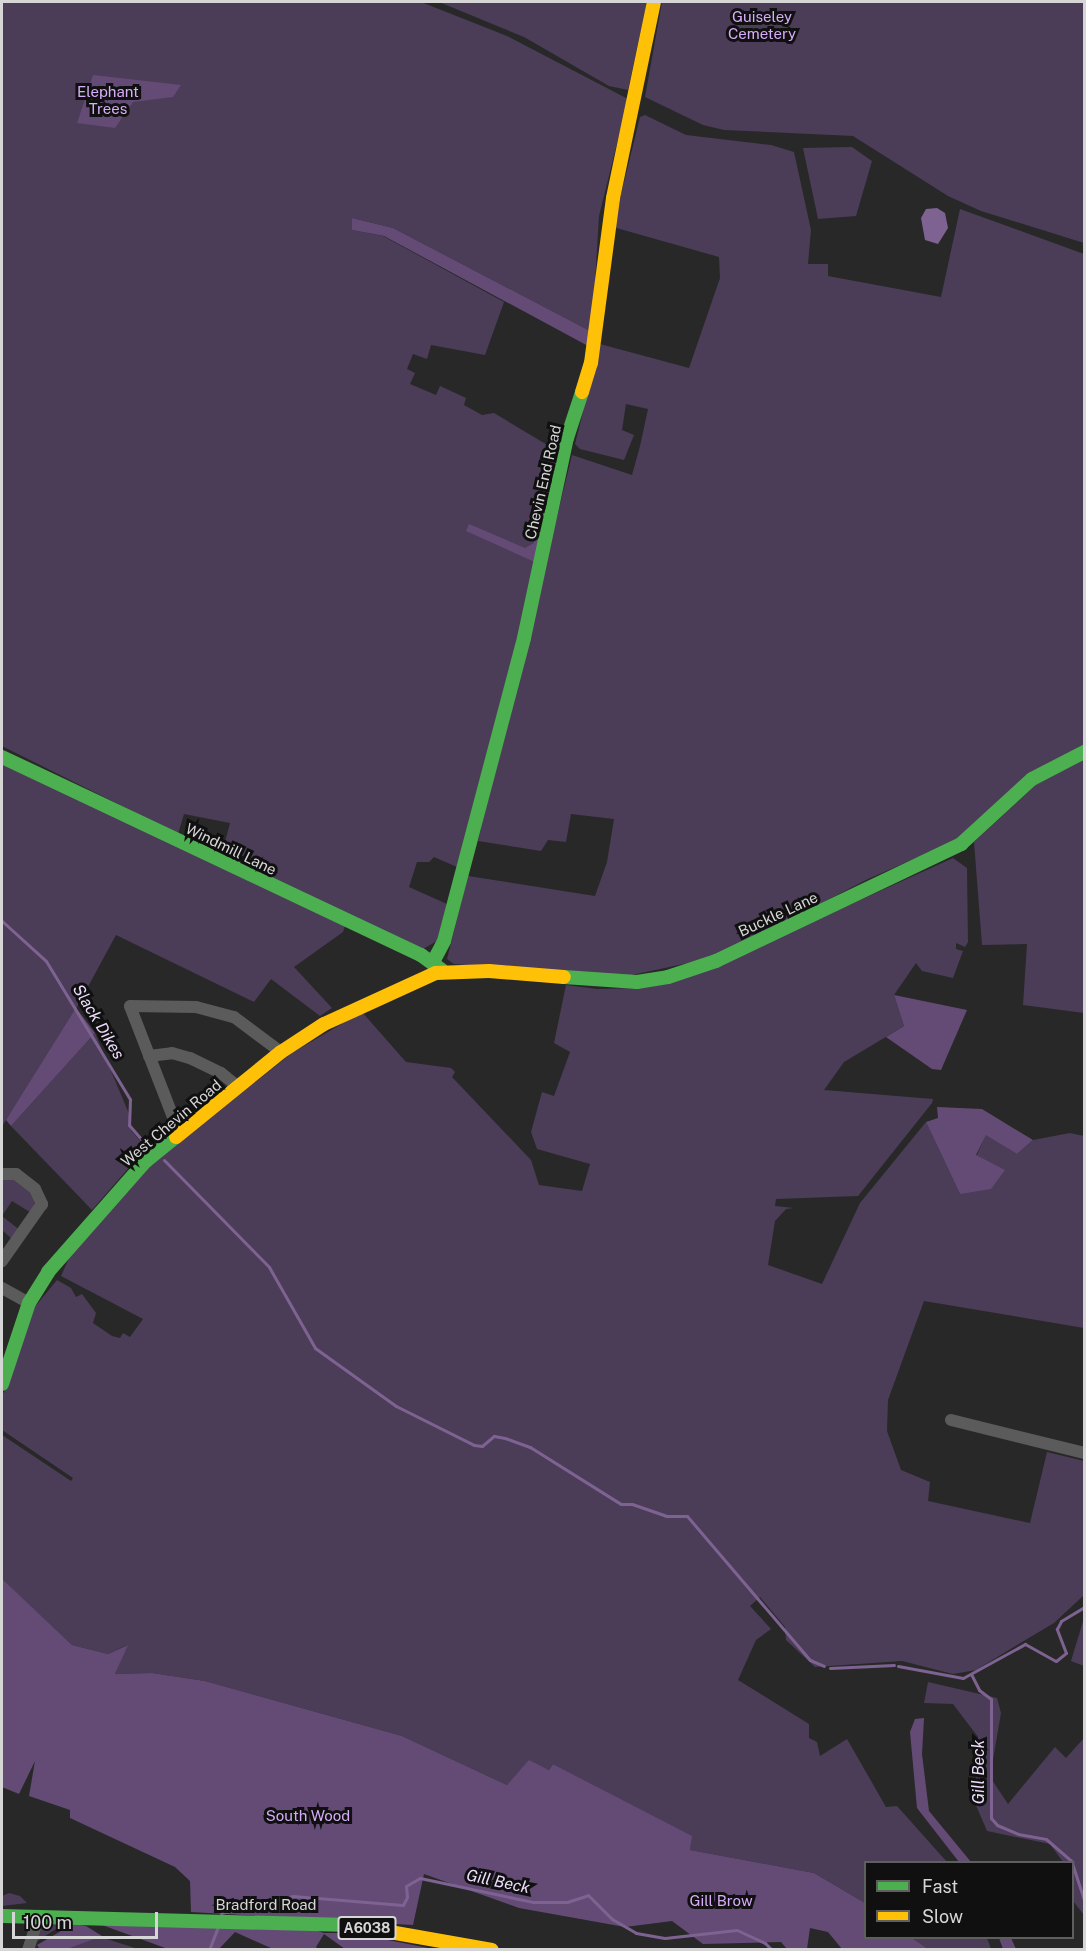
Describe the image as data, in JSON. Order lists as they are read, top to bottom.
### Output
{
  "streets": {
    "street": [
      "Chevin End Road",
      "Windmill Lane",
      "Buckle Lane",
      "West Chevin Road",
      "Bradford Road",
      "A6038"
    ]
  },
  "crossings": [
    ["Chevin End Road", "Windmill Lane"],
    ["Windmill Lane", "Buckle Lane"],
    ["Windmill Lane", "West Chevin Road"],
    ["Buckle Lane", "West Chevin Road"]
  ],
  "water": ["Slack Dikes", "Gill Beck"],
  "parks": [
    "Guiseley Cemetery",
    "Elephant Trees",
    "South Wood",
    "Gill Brow"
  ],
  "legend": ["Fast", "Slow"],
  "scale_bar": "100 m"
}
